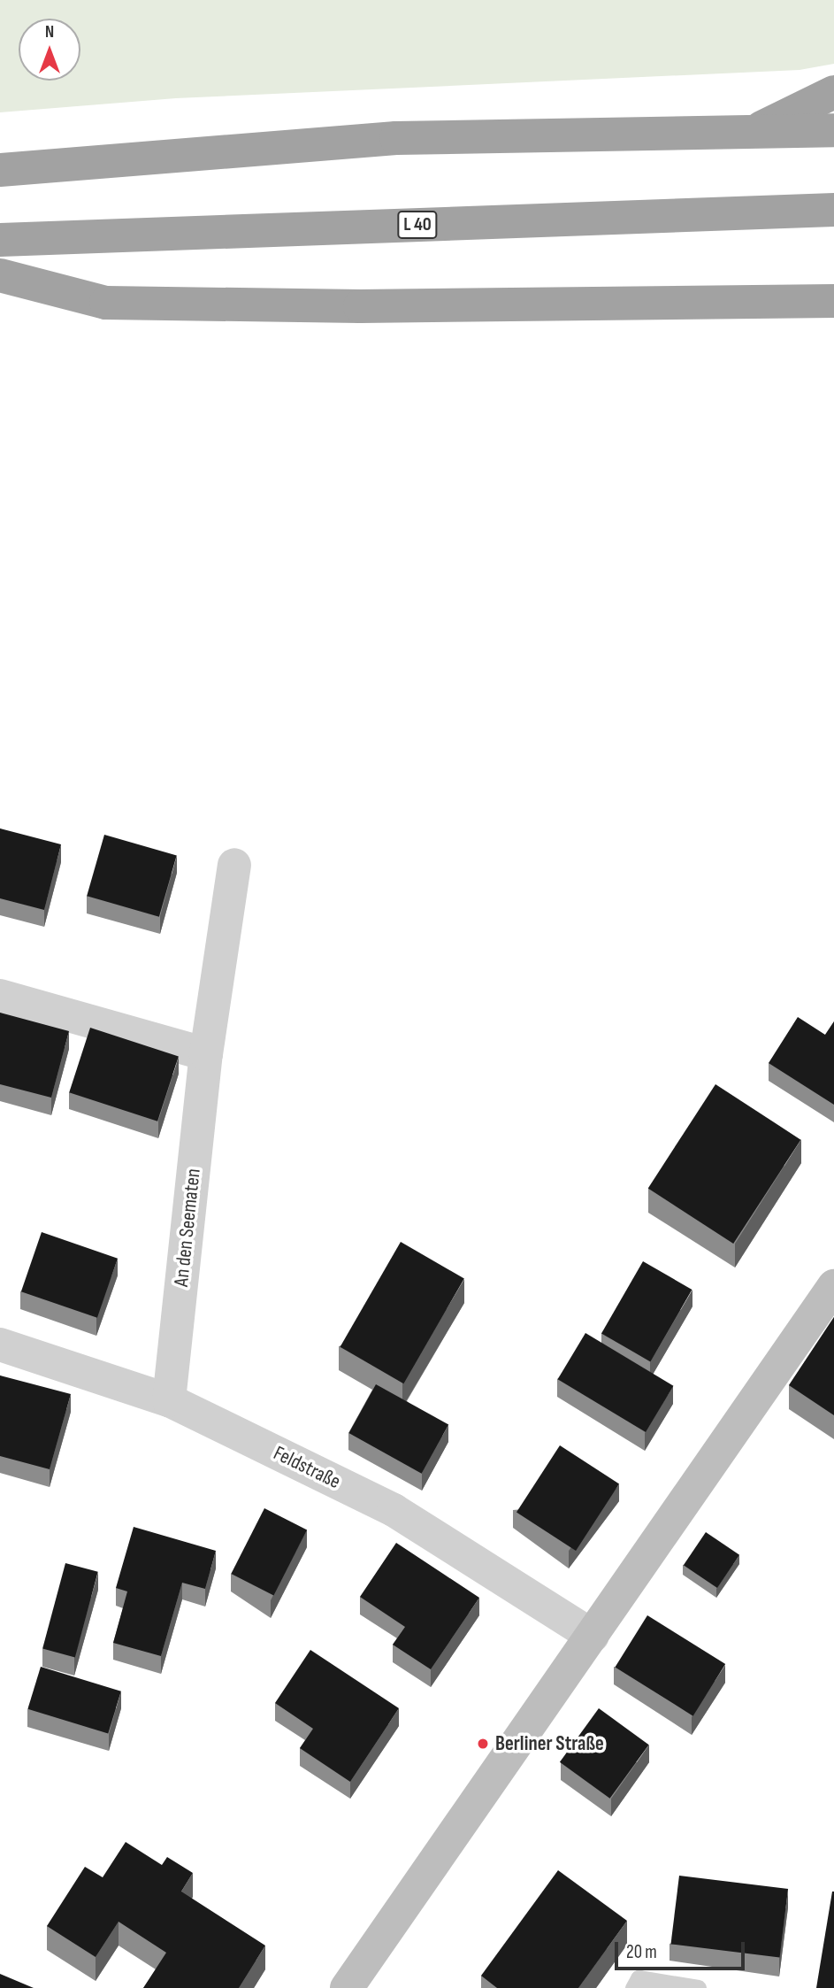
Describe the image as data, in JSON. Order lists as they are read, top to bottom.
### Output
{
  "streets": {
    "highway": ["L 40"],
    "street": ["An den Seematen", "Feldstraße"]
  },
  "crossings": [
    ["An den Seematen", "Feldstraße"]
  ],
  "places": ["Berliner Straße"],
  "scale_bar": "20 m",
  "north": "top"
}
